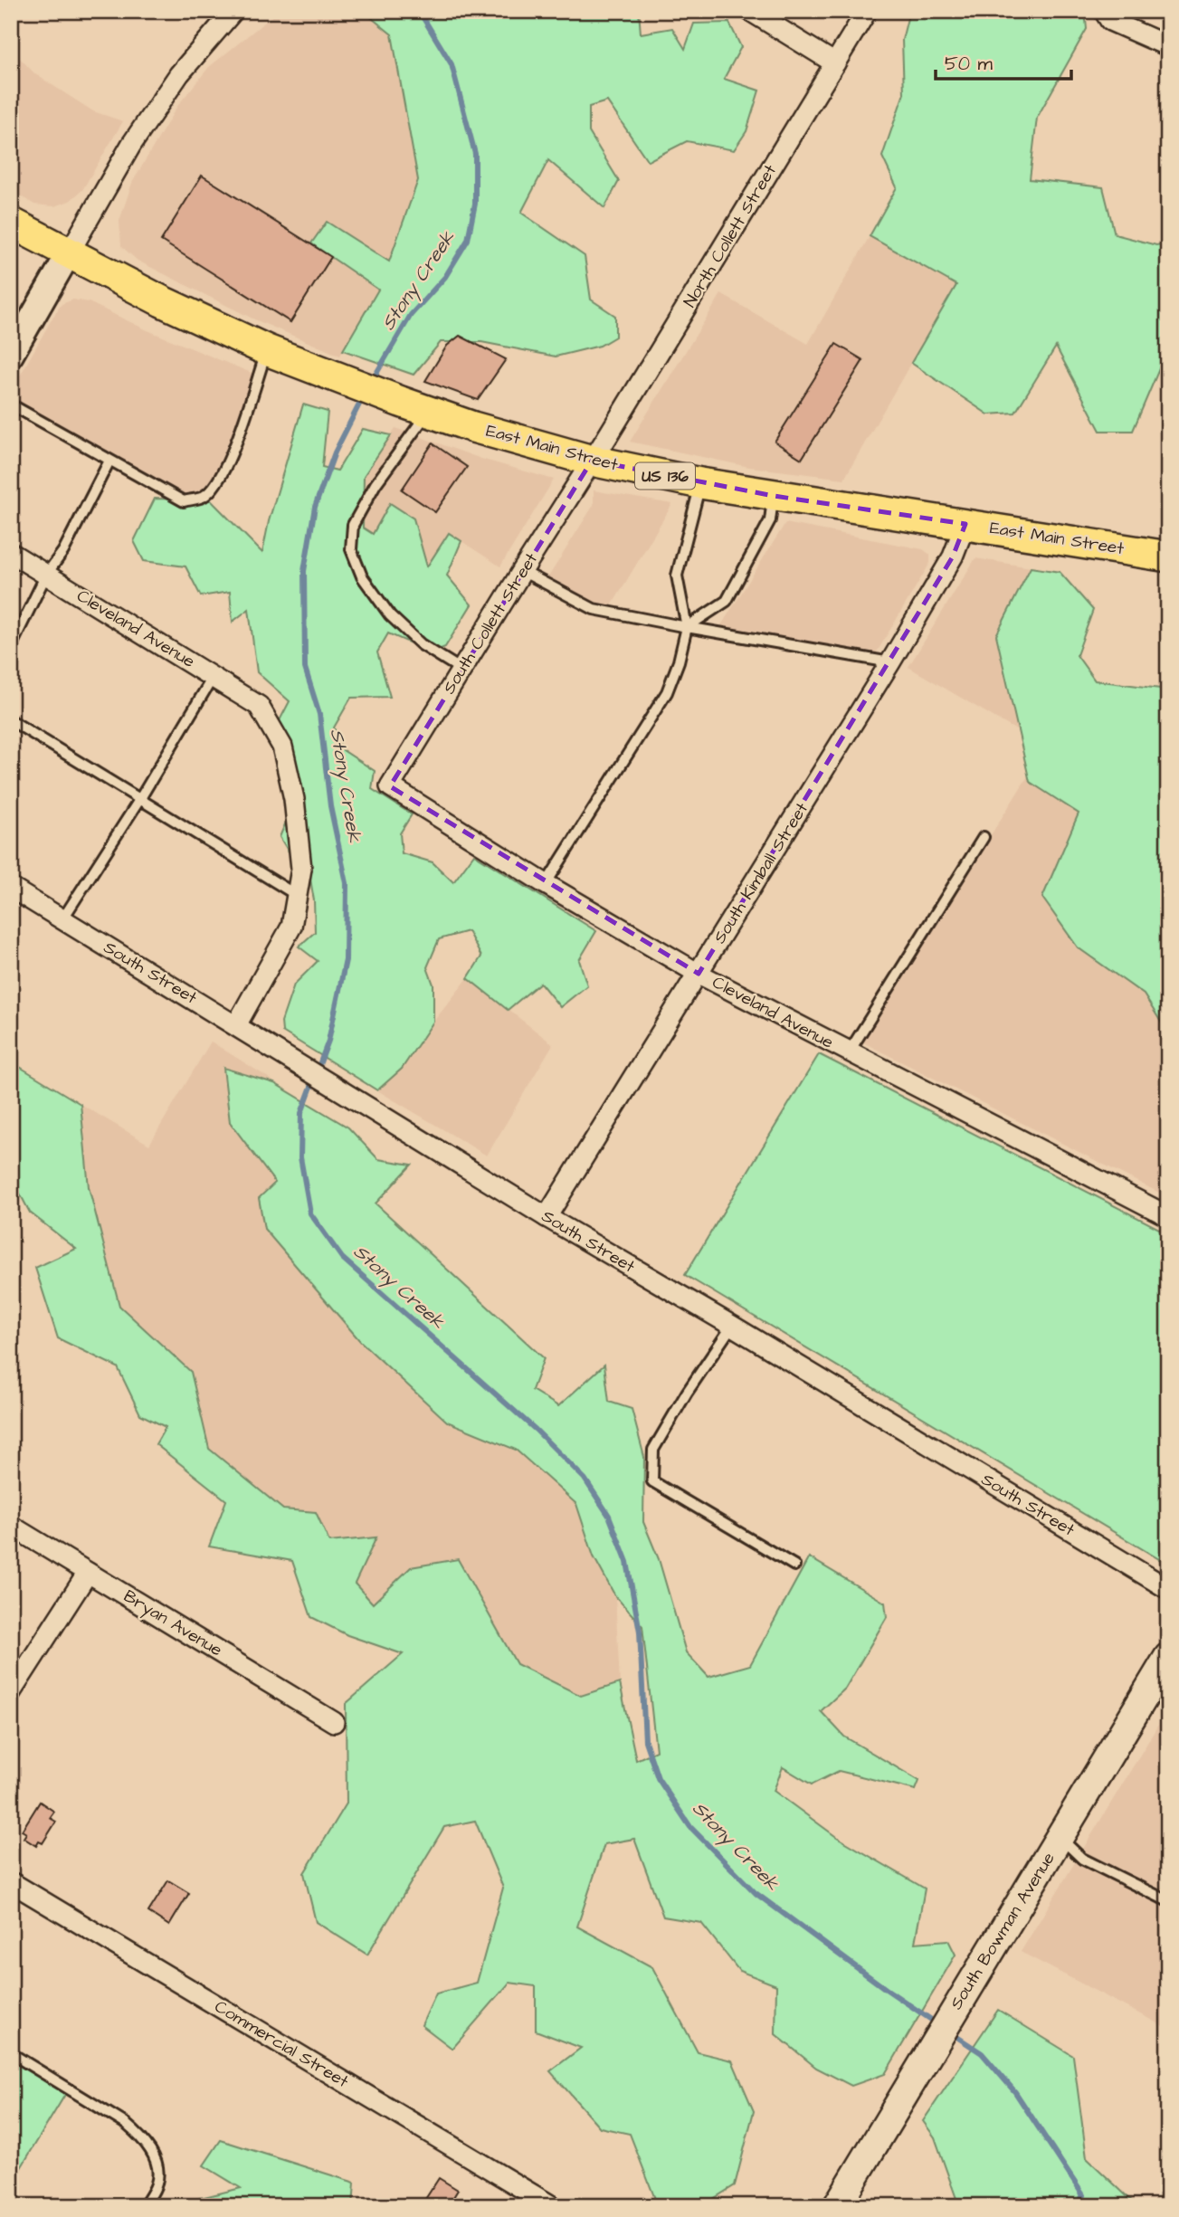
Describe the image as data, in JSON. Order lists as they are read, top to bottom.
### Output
{
  "streets": {
    "main road": ["East Main Street", "US 136", "South Bowman Avenue"],
    "street": [
      "North Collett Street",
      "South Collett Street",
      "Cleveland Avenue",
      "South Kimball Street",
      "South Street",
      "Bryan Avenue",
      "Commercial Street"
    ]
  },
  "crossings": [
    ["North Collett Street", "East Main Street"],
    ["North Collett Street", "South Collett Street"],
    ["East Main Street", "South Collett Street"],
    ["East Main Street", "South Kimball Street"],
    ["South Collett Street", "Cleveland Avenue"],
    ["Cleveland Avenue", "South Kimball Street"],
    ["South Kimball Street", "South Street"]
  ],
  "water": ["Stony Creek"],
  "scale_bar": "50 m"
}
